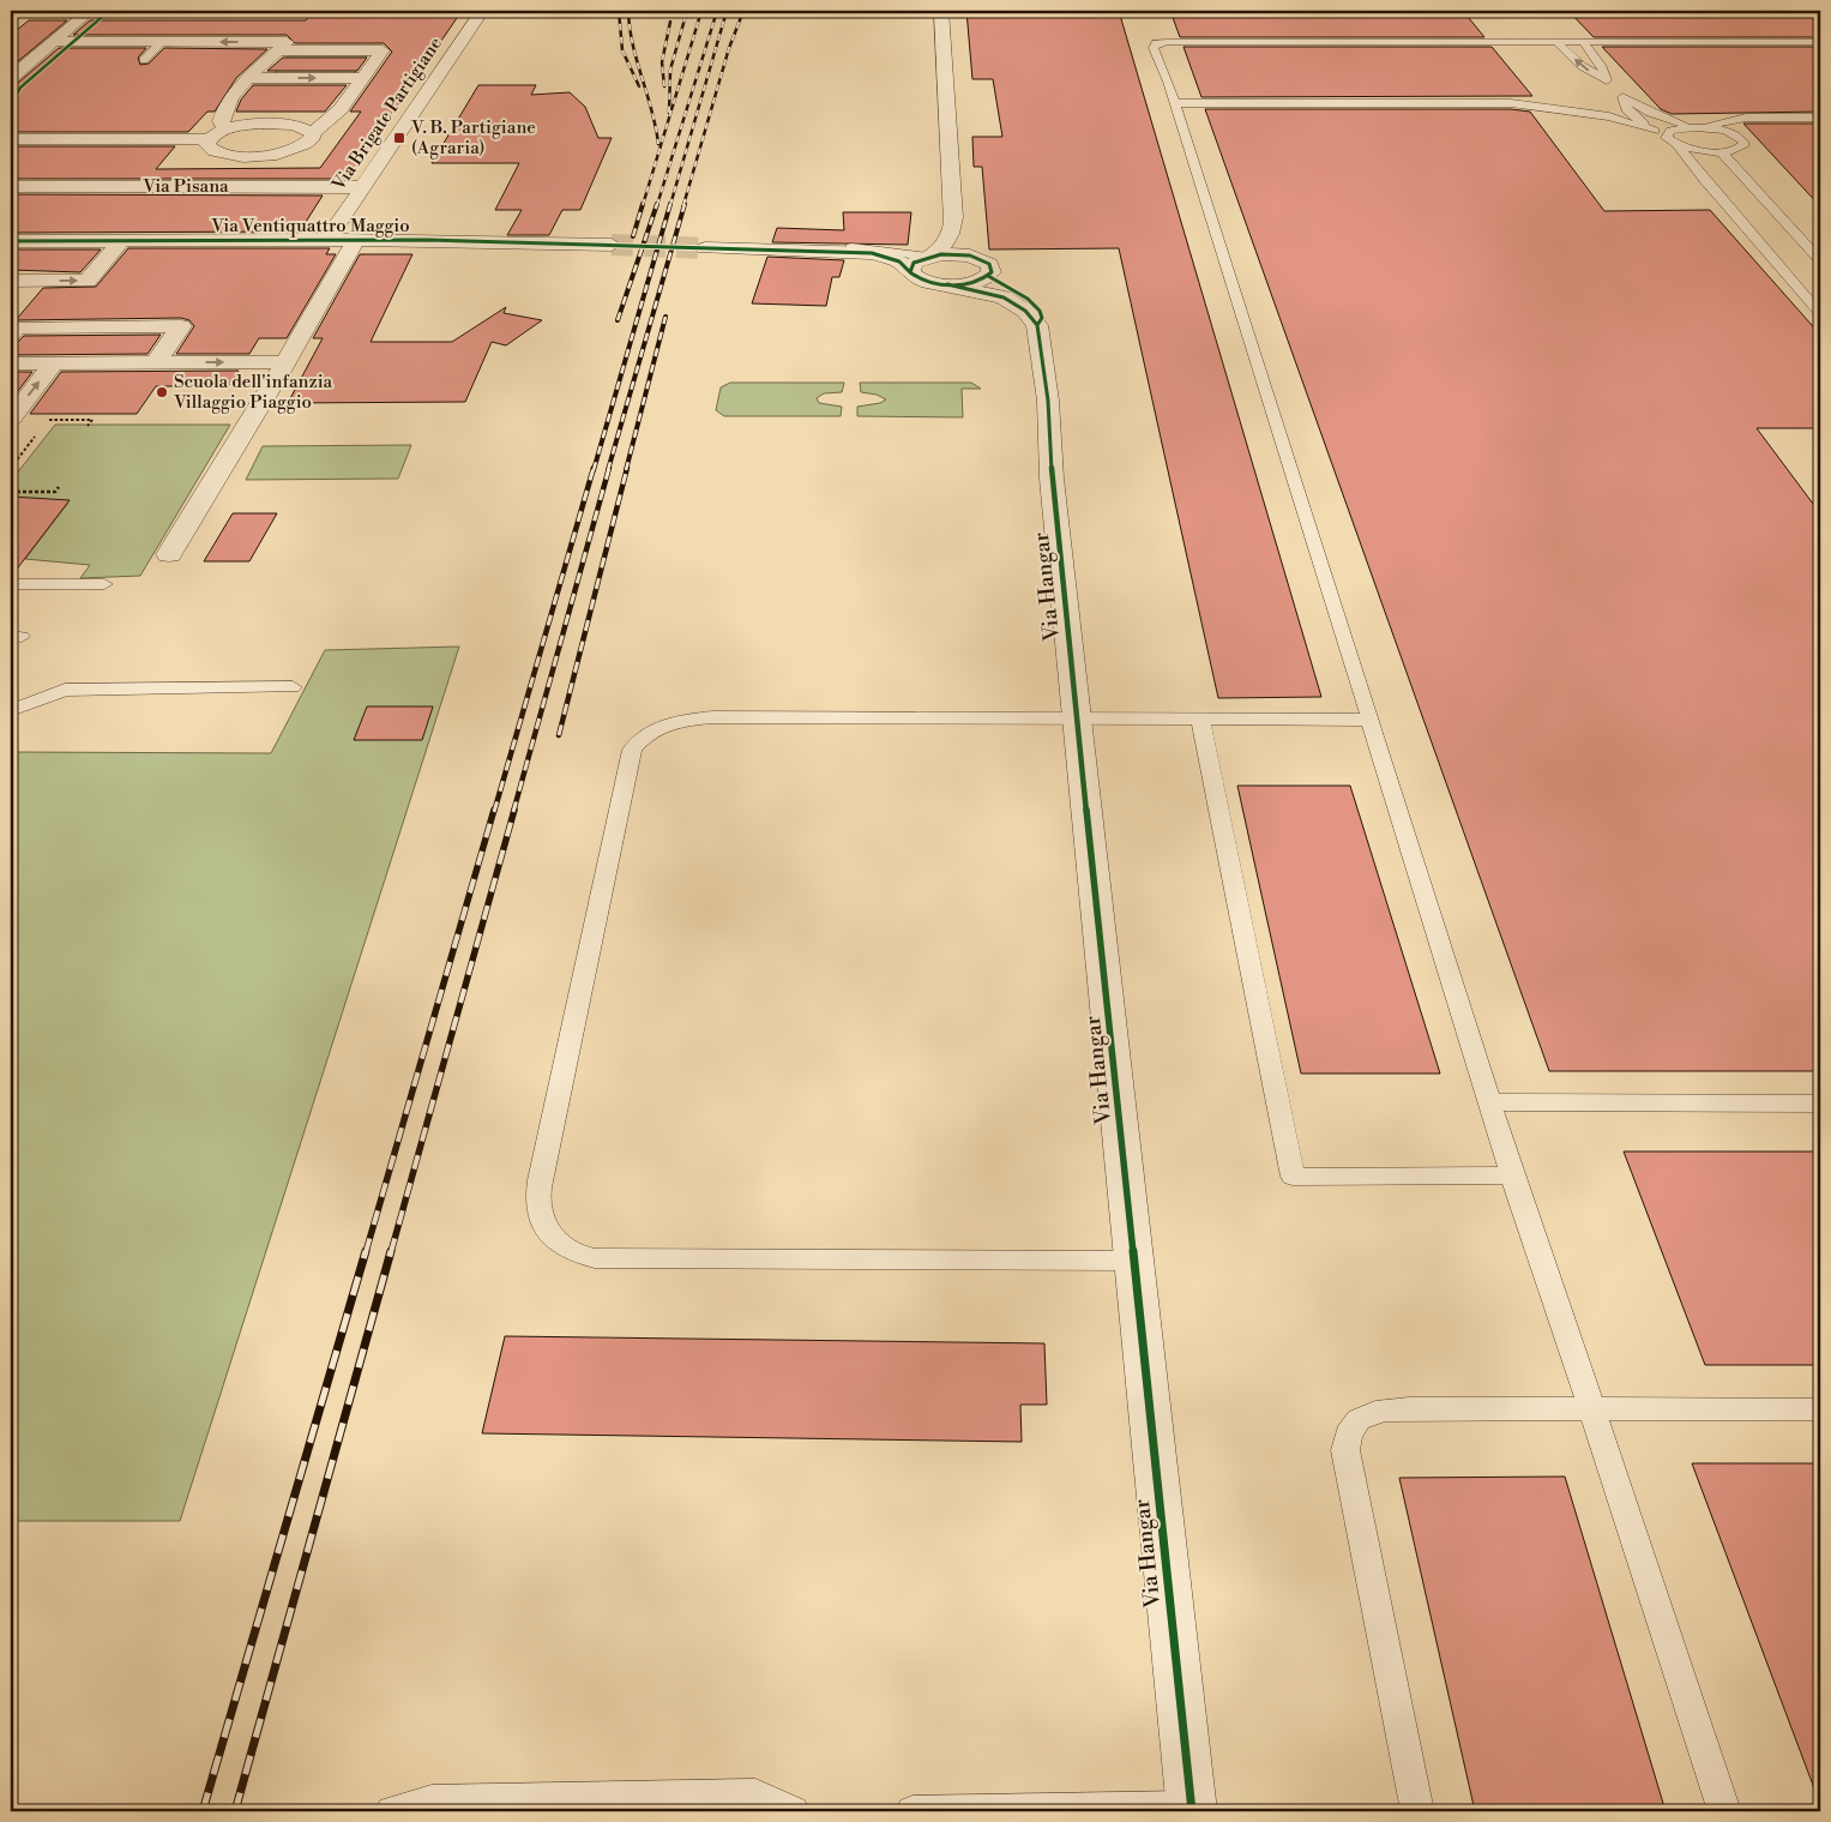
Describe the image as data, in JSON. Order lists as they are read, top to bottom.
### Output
{
  "streets": {
    "street": [
      "Via Brigate Partigiane",
      "Via Pisana",
      "Via Ventiquattro Maggio",
      "Via Hangar"
    ]
  },
  "crossings": [
    ["Via Brigate Partigiane", "Via Pisana"],
    ["Via Brigate Partigiane", "Via Ventiquattro Maggio"]
  ],
  "places": {
    "transit": ["V. B. Partigiane (Agraria)"],
    "other": ["Scuola dell'infanzia Villaggio Piaggio"]
  }
}
